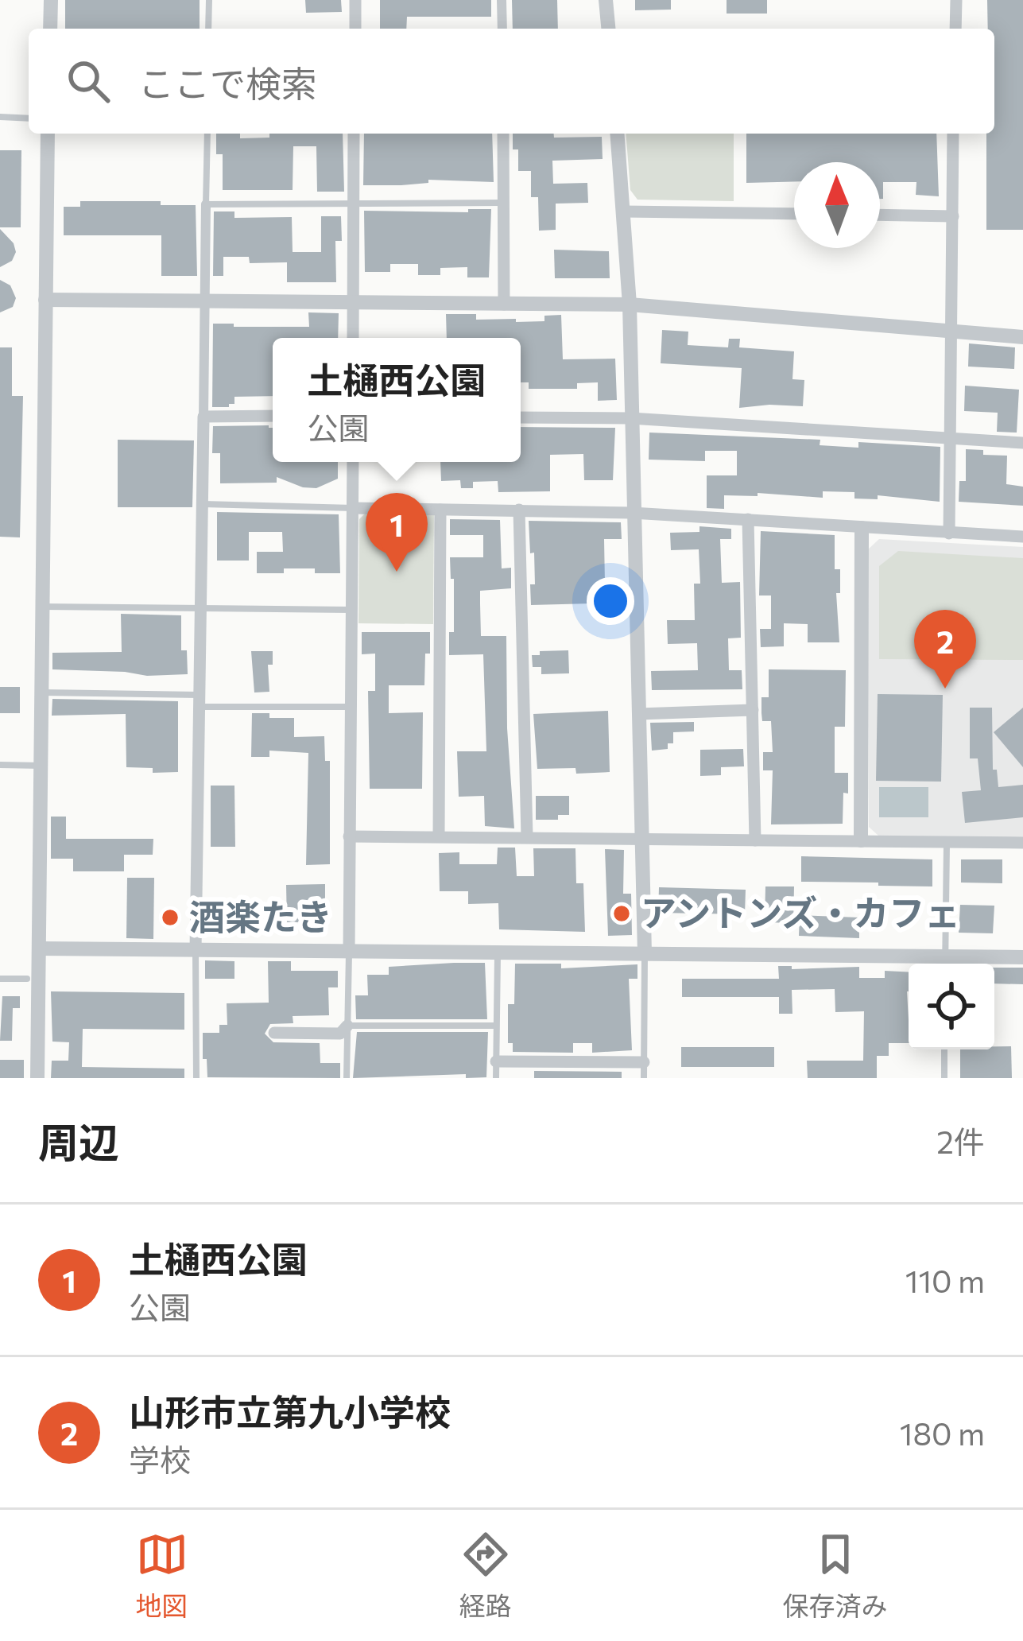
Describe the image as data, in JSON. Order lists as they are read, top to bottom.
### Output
{
  "places": ["アントンズ・カフェ", "酒楽たき"],
  "north": "top",
  "page": {
    "search": "ここで検索",
    "popup": ["土樋西公園", "公園"],
    "pins": ["1", "2"],
    "heading": ["周辺", "2件"],
    "list": [
      {
        "mark": "1",
        "name": "土樋西公園",
        "note": "公園",
        "value": "110 m"
      },
      {
        "mark": "2",
        "name": "山形市立第九小学校",
        "note": "学校",
        "value": "180 m"
      }
    ],
    "nav": ["地図", "経路", "保存済み"]
  }
}
